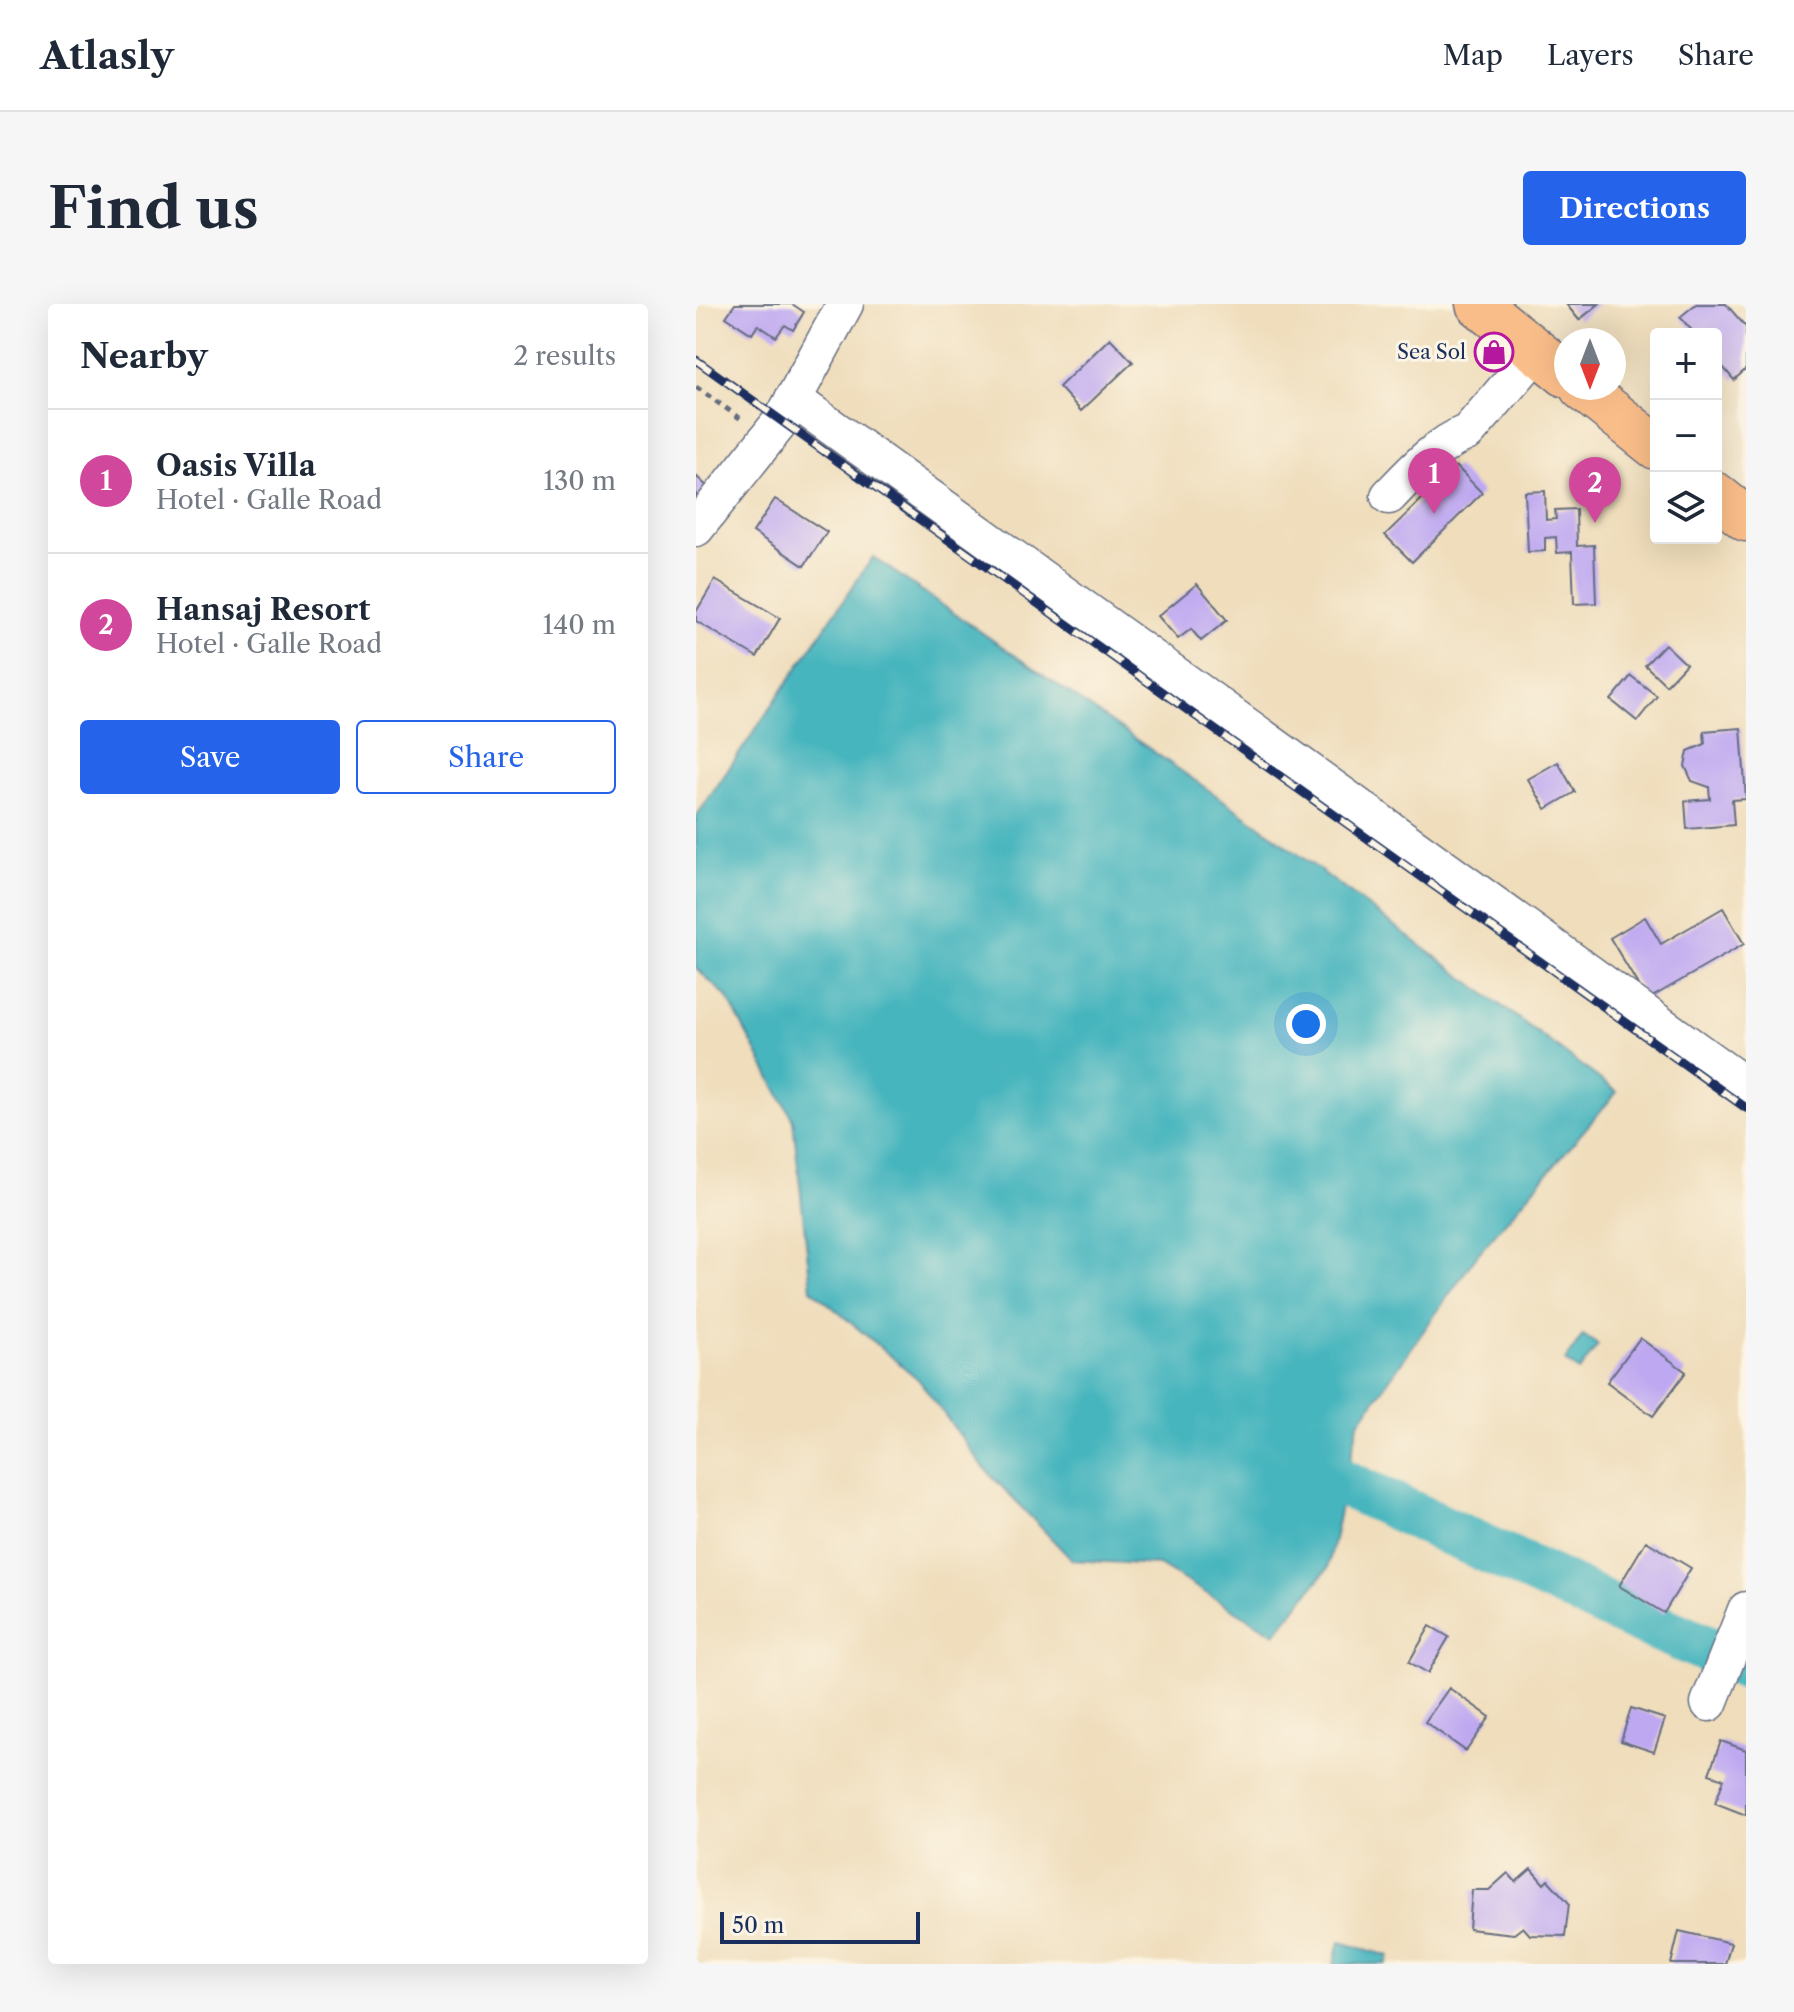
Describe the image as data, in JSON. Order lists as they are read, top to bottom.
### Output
{
  "places": {
    "shop": ["Sea Sol"]
  },
  "scale_bar": "50 m",
  "north": "bottom",
  "page": {
    "header": "Atlasly",
    "nav": ["Map", "Layers", "Share"],
    "buttons": [
      "Directions",
      ["Save", "Share"]
    ],
    "title": "Find us",
    "heading": ["Nearby", "2 results"],
    "map_buttons": ["+", "−"],
    "list": [
      {
        "mark": "1",
        "name": "Oasis Villa",
        "note": "Hotel · Galle Road",
        "value": "130 m"
      },
      {
        "mark": "2",
        "name": "Hansaj Resort",
        "note": "Hotel · Galle Road",
        "value": "140 m"
      }
    ],
    "pins": ["1", "2"],
    "scale": "50 m"
  }
}
